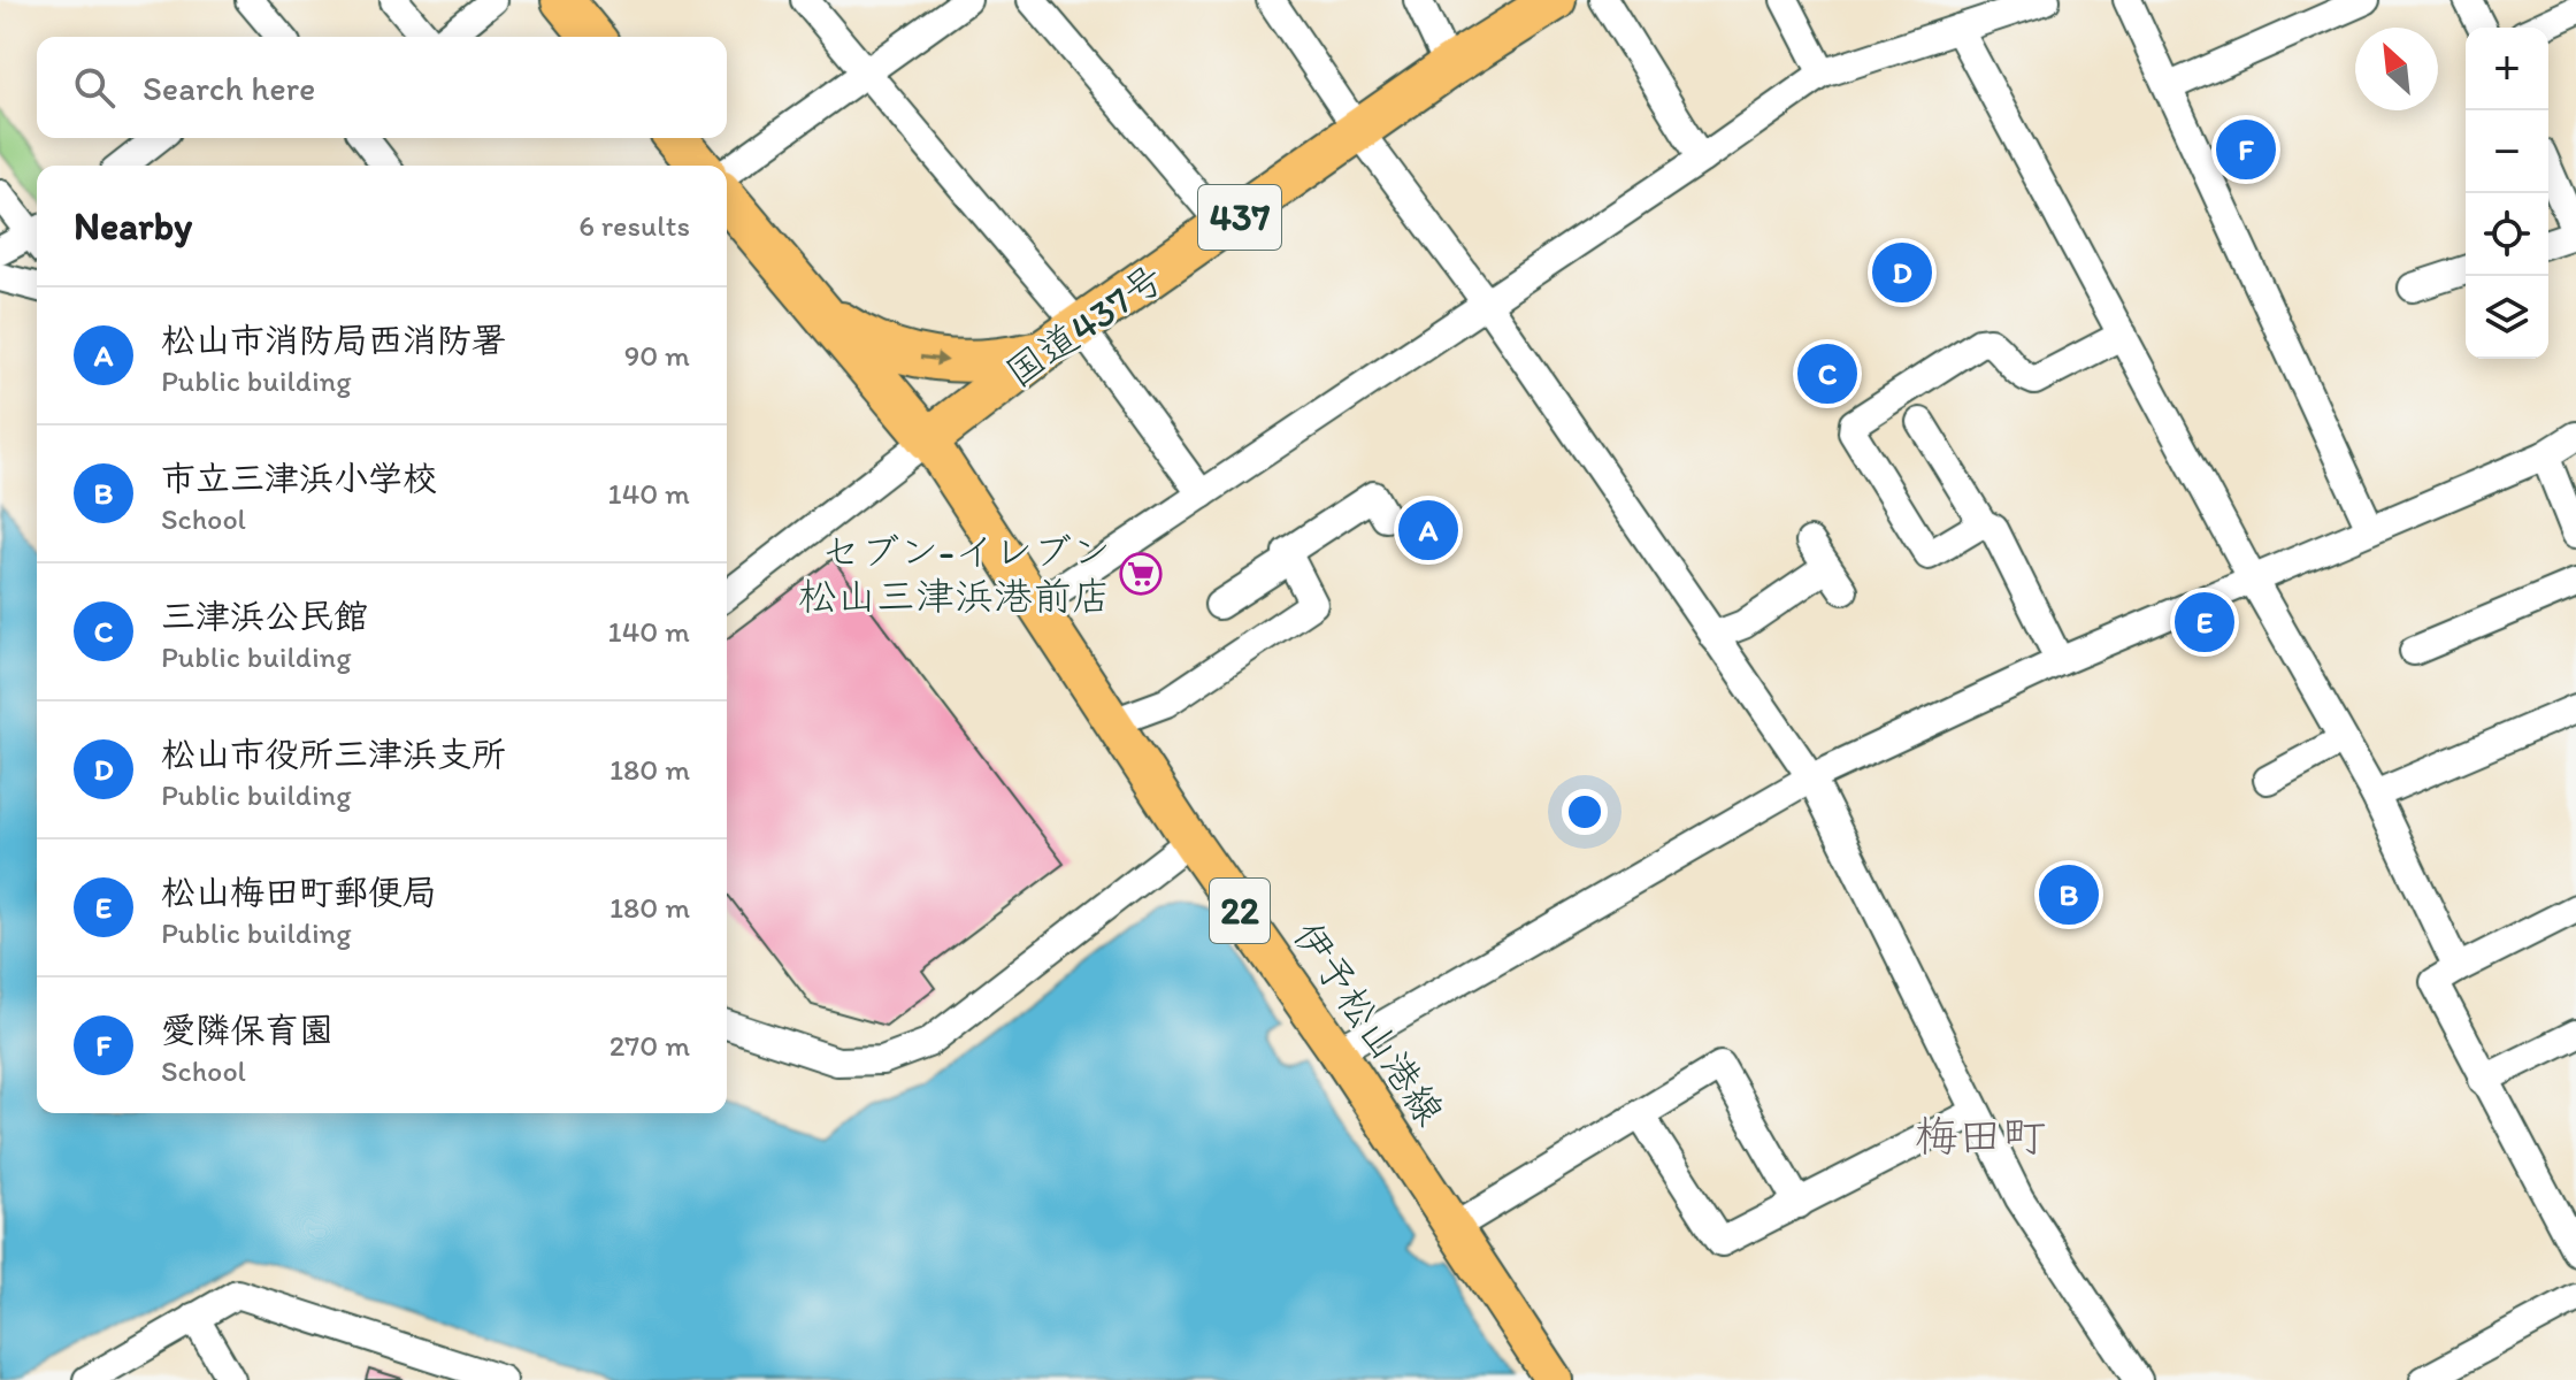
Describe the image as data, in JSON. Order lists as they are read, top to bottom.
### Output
{
  "streets": {
    "highway": ["437", "国道437号"],
    "main road": ["22", "伊予松山港線"]
  },
  "crossings": [
    ["国道437号", "伊予松山港線"]
  ],
  "districts": ["梅田町"],
  "places": {
    "supermarket": ["セブン-イレブン 松山三津浜港前店"]
  },
  "north": "top left",
  "page": {
    "map_buttons": ["+", "−"],
    "search": "Search here",
    "pins": [
      "F",
      "D",
      "C",
      "A",
      "E",
      "B"
    ],
    "heading": ["Nearby", "6 results"],
    "list": [
      {
        "mark": "A",
        "name": "松山市消防局西消防署",
        "note": "Public building",
        "value": "90 m"
      },
      {
        "mark": "B",
        "name": "市立三津浜小学校",
        "note": "School",
        "value": "140 m"
      },
      {
        "mark": "C",
        "name": "三津浜公民館",
        "note": "Public building",
        "value": "140 m"
      },
      {
        "mark": "D",
        "name": "松山市役所三津浜支所",
        "note": "Public building",
        "value": "180 m"
      },
      {
        "mark": "E",
        "name": "松山梅田町郵便局",
        "note": "Public building",
        "value": "180 m"
      },
      {
        "mark": "F",
        "name": "愛隣保育園",
        "note": "School",
        "value": "270 m"
      }
    ]
  }
}
